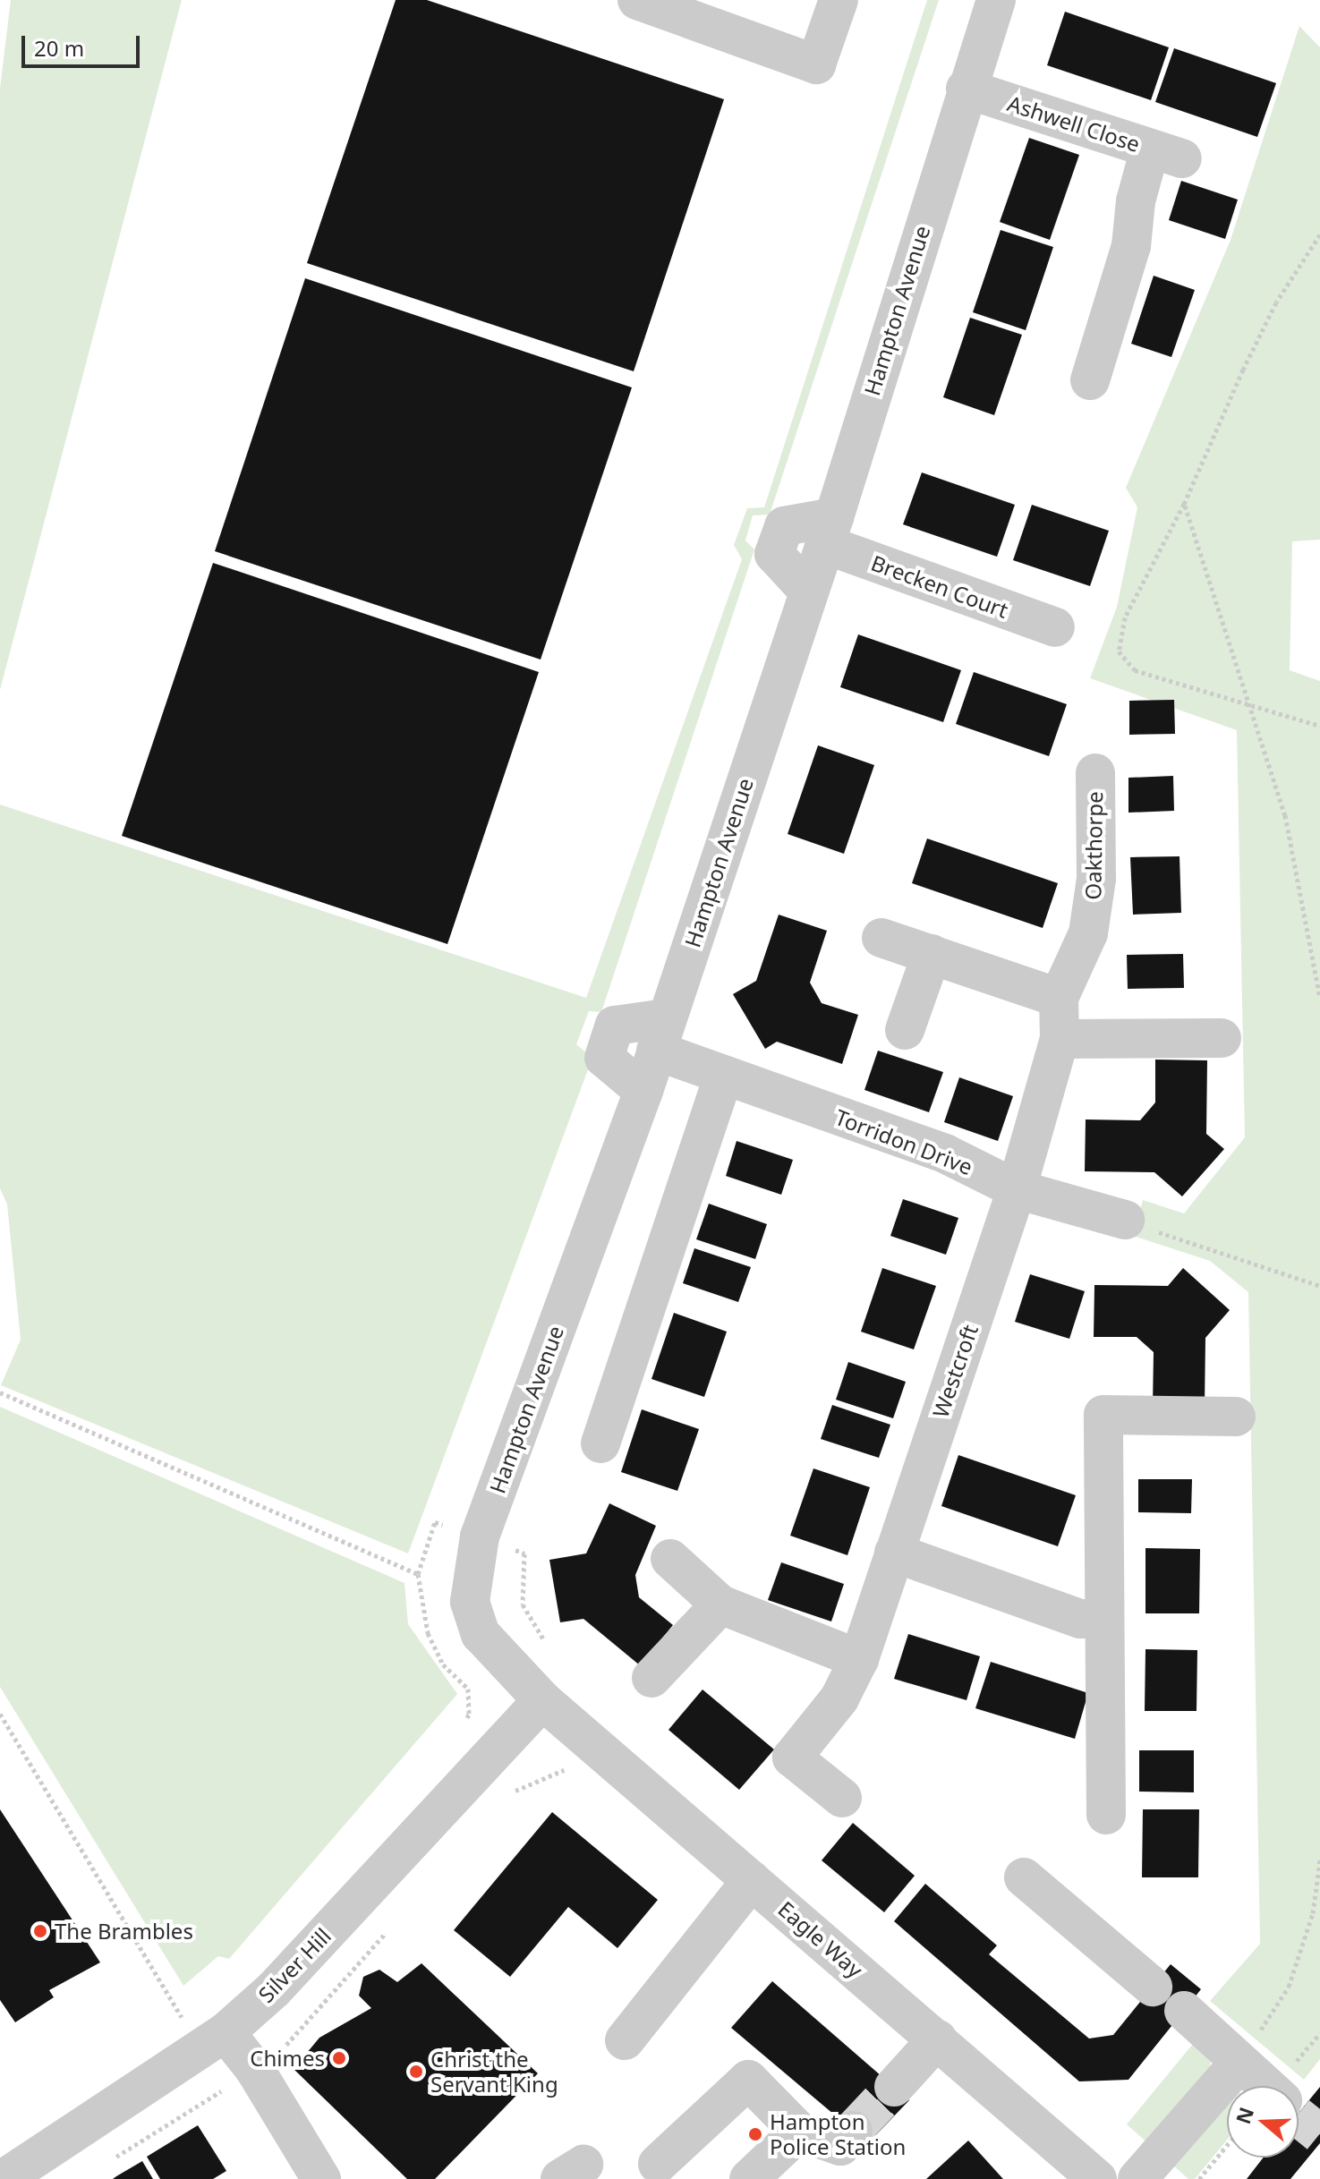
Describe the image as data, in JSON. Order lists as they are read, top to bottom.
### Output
{
  "streets": {
    "street": [
      "Ashwell Close",
      "Hampton Avenue",
      "Brecken Court",
      "Oakthorpe",
      "Torridon Drive",
      "Westcroft",
      "Eagle Way",
      "Silver Hill"
    ]
  },
  "crossings": [
    ["Ashwell Close", "Hampton Avenue"],
    ["Hampton Avenue", "Brecken Court"],
    ["Hampton Avenue", "Torridon Drive"],
    ["Hampton Avenue", "Eagle Way"],
    ["Hampton Avenue", "Silver Hill"],
    ["Oakthorpe", "Torridon Drive"],
    ["Oakthorpe", "Westcroft"],
    ["Torridon Drive", "Westcroft"],
    ["Eagle Way", "Silver Hill"]
  ],
  "places": [
    "The Brambles",
    "Chimes",
    "Christ the Servant King",
    "Hampton Police Station"
  ],
  "scale_bar": "20 m",
  "north": "left"
}
